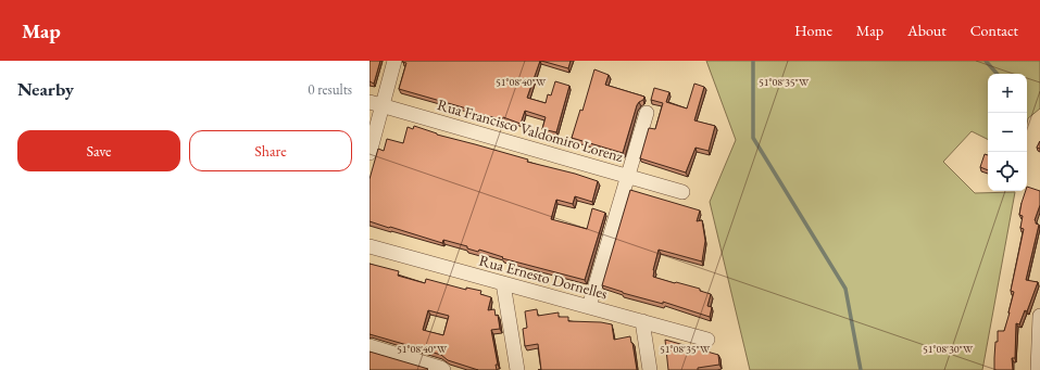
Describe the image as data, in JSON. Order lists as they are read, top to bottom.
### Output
{
  "streets": {
    "street": ["Rua Francisco Valdomiro Lorenz", "Rua Ernesto Dornelles"]
  },
  "page": {
    "header": "Map",
    "nav": [
      "Home",
      "Map",
      "About",
      "Contact"
    ],
    "heading": ["Nearby", "0 results"],
    "map_buttons": ["+", "−"],
    "buttons": ["Save", "Share"]
  },
  "coordinates": ["51°08'40\"W", "51°08'35\"W", "51°08'30\"W"]
}
